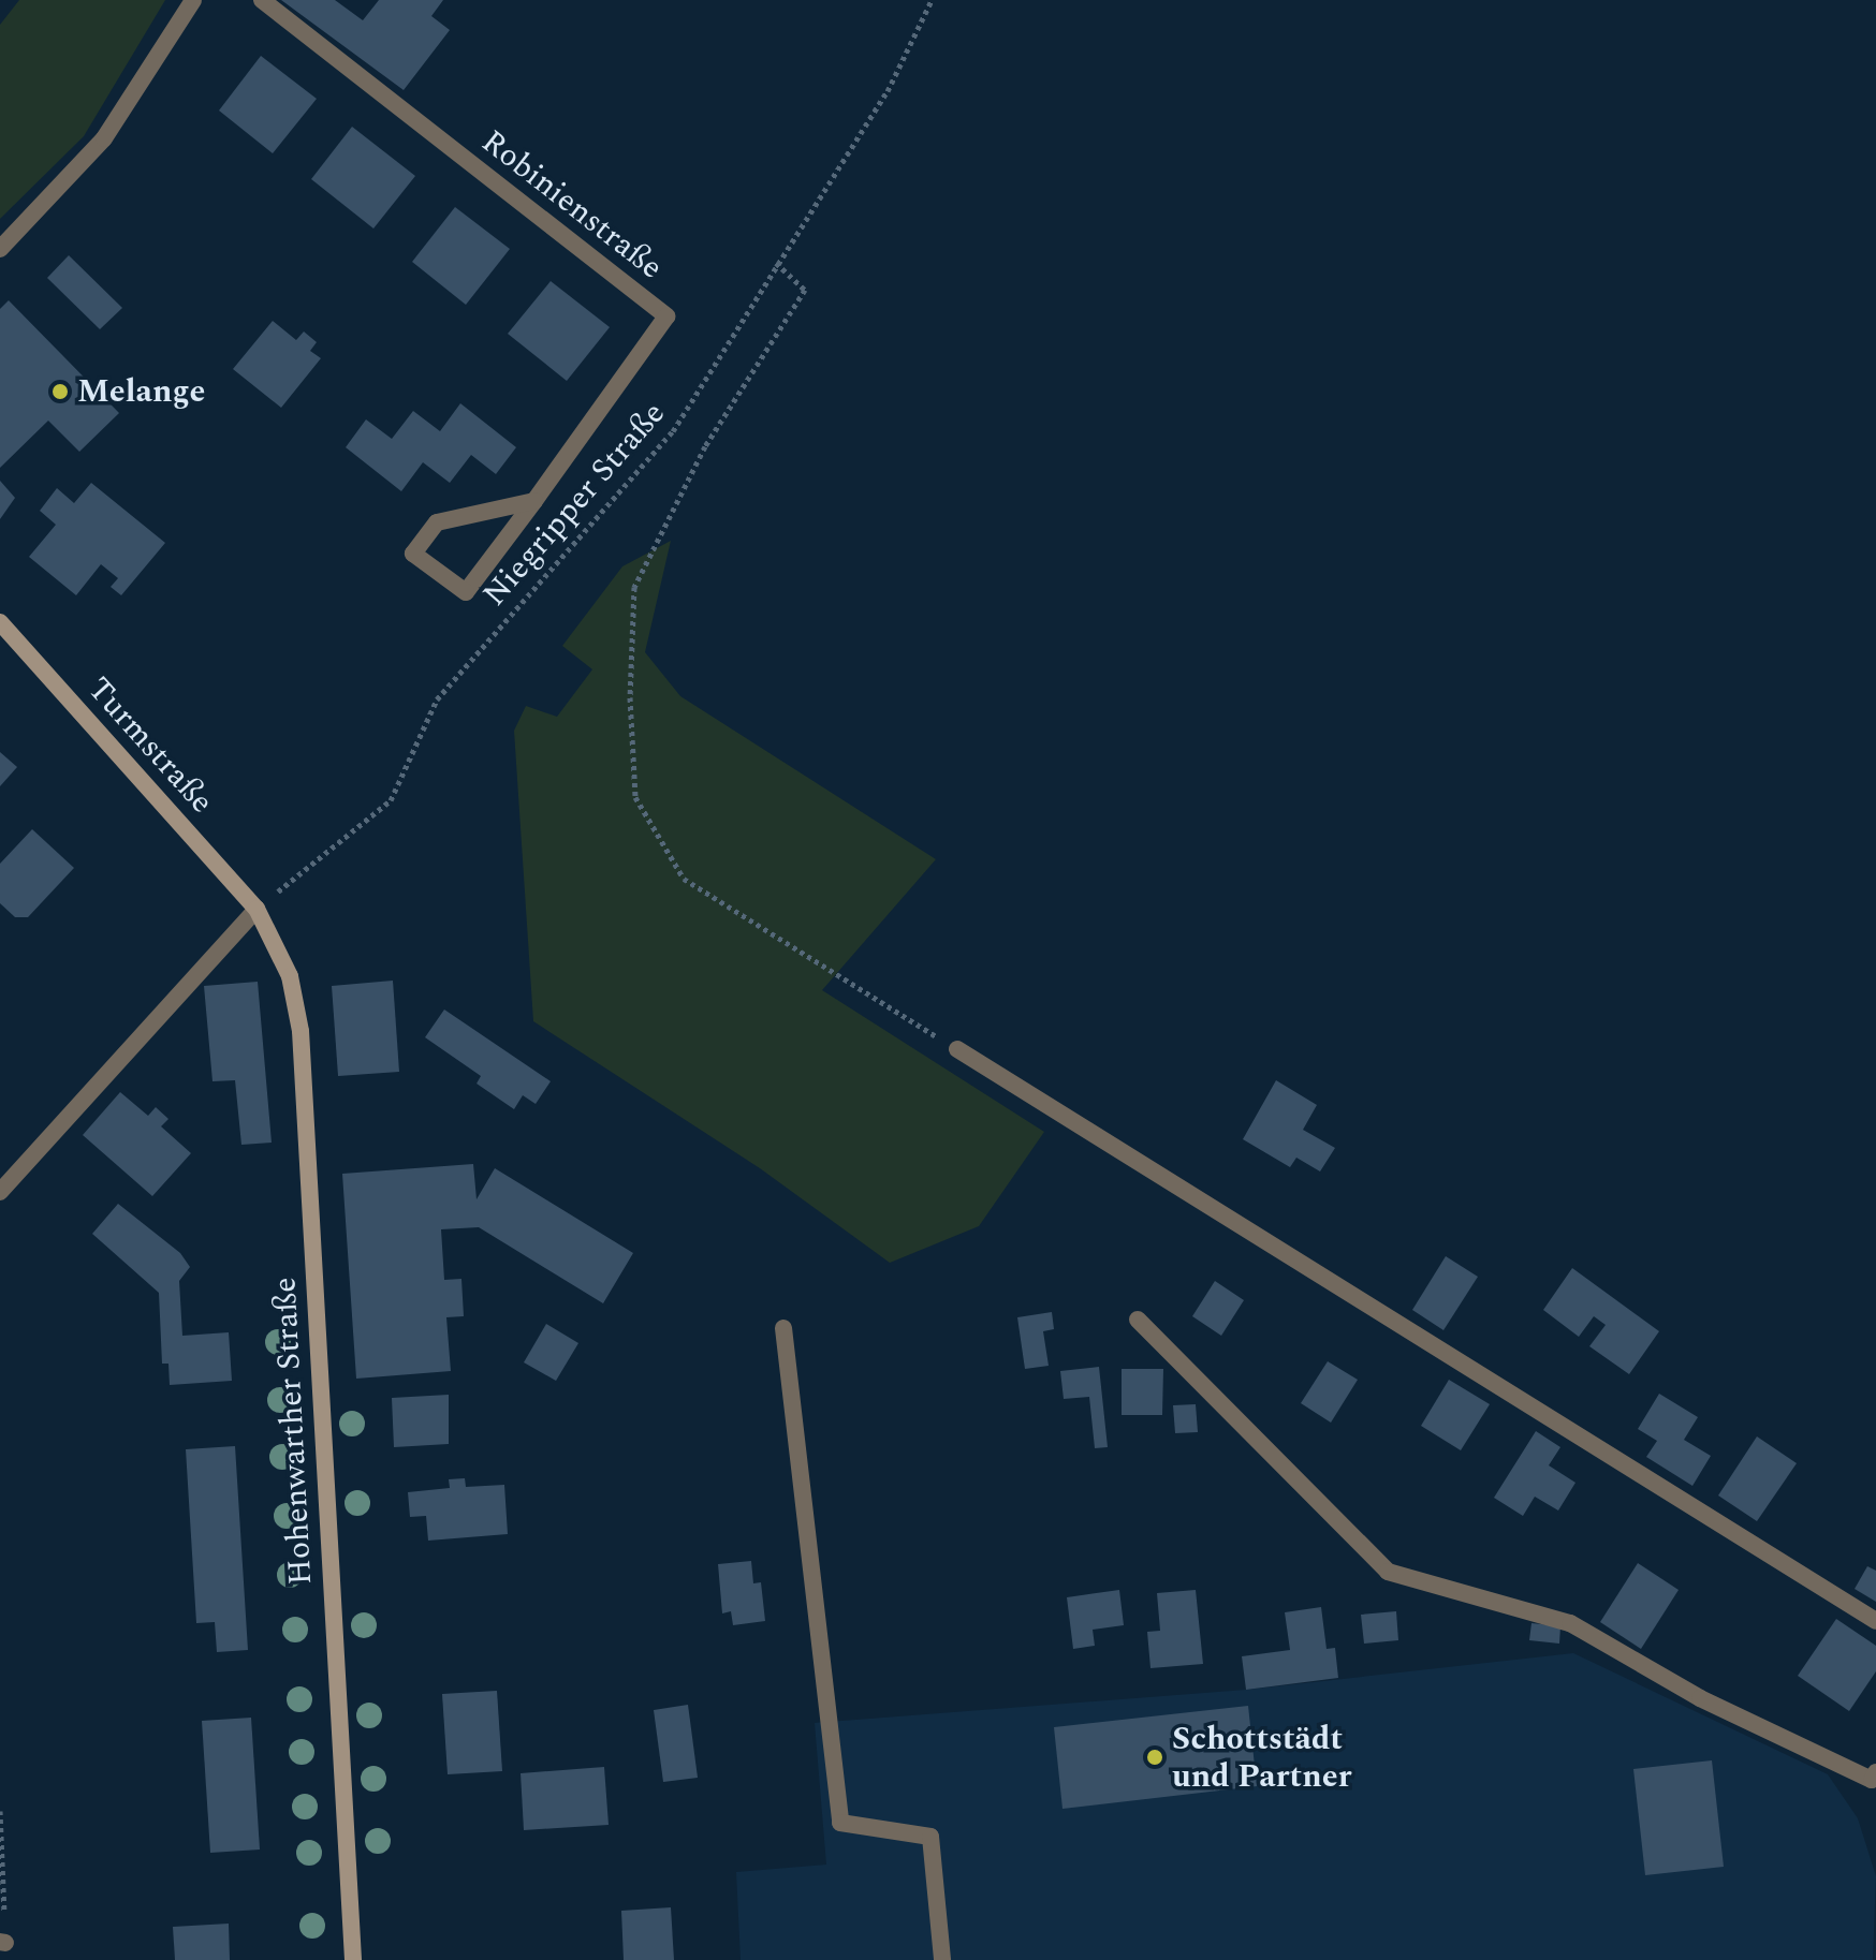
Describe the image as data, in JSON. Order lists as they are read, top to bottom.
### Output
{
  "streets": {
    "street": ["Robinienstraße", "Turmstraße", "Hohenwarther Straße"],
    "path": ["Niegripper Straße"]
  },
  "crossings": [
    ["Niegripper Straße", "Turmstraße"],
    ["Niegripper Straße", "Hohenwarther Straße"],
    ["Turmstraße", "Hohenwarther Straße"]
  ],
  "places": ["Melange", "Schottstädt und Partner"]
}
